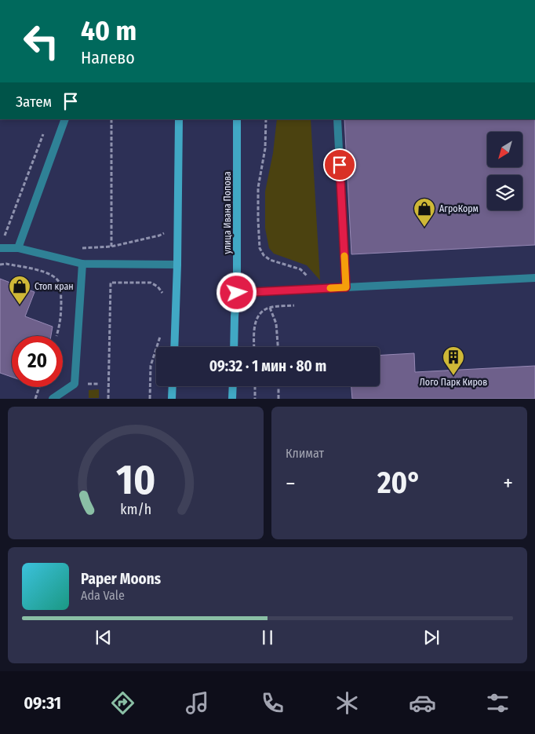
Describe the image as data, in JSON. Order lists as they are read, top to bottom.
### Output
{
  "streets": {
    "main road": ["улица Ивана Попова"]
  },
  "places": {
    "shop": ["АгроКорм", "Стоп кран"],
    "building": ["Лого Парк Киров"]
  },
  "north": "bottom left",
  "page": {
    "turn": ["40 m", "Налево"],
    "then": "Затем",
    "limit": "20",
    "trip": "09:32 · 1 мин · 80 m",
    "tile": "Климат",
    "heat": ["−", "20°", "+"],
    "song": ["Paper Moons", "Ada Vale"],
    "tabs": "09:31",
    "gauge": ["10", "km/h"]
  }
}
